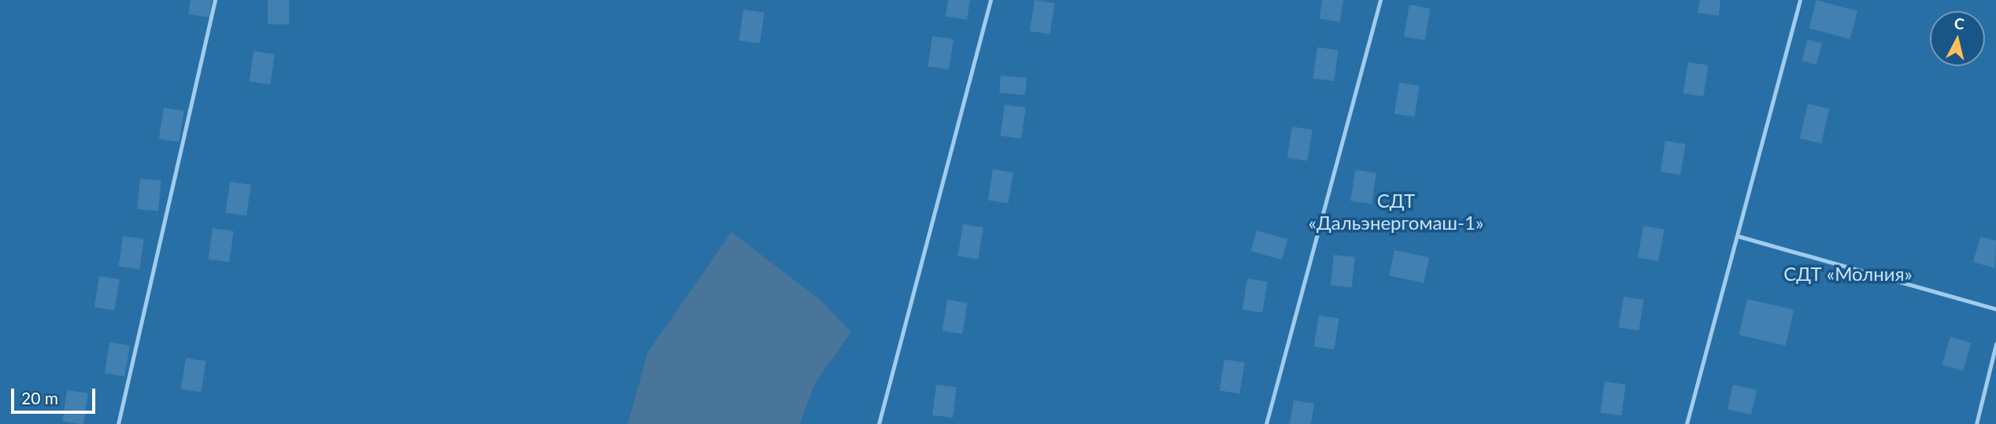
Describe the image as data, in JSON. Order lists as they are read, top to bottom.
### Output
{
  "parks": ["СДТ «Дальэнергомаш-1»", "СДТ «Молния»"],
  "scale_bar": "20 m",
  "north": "top"
}
